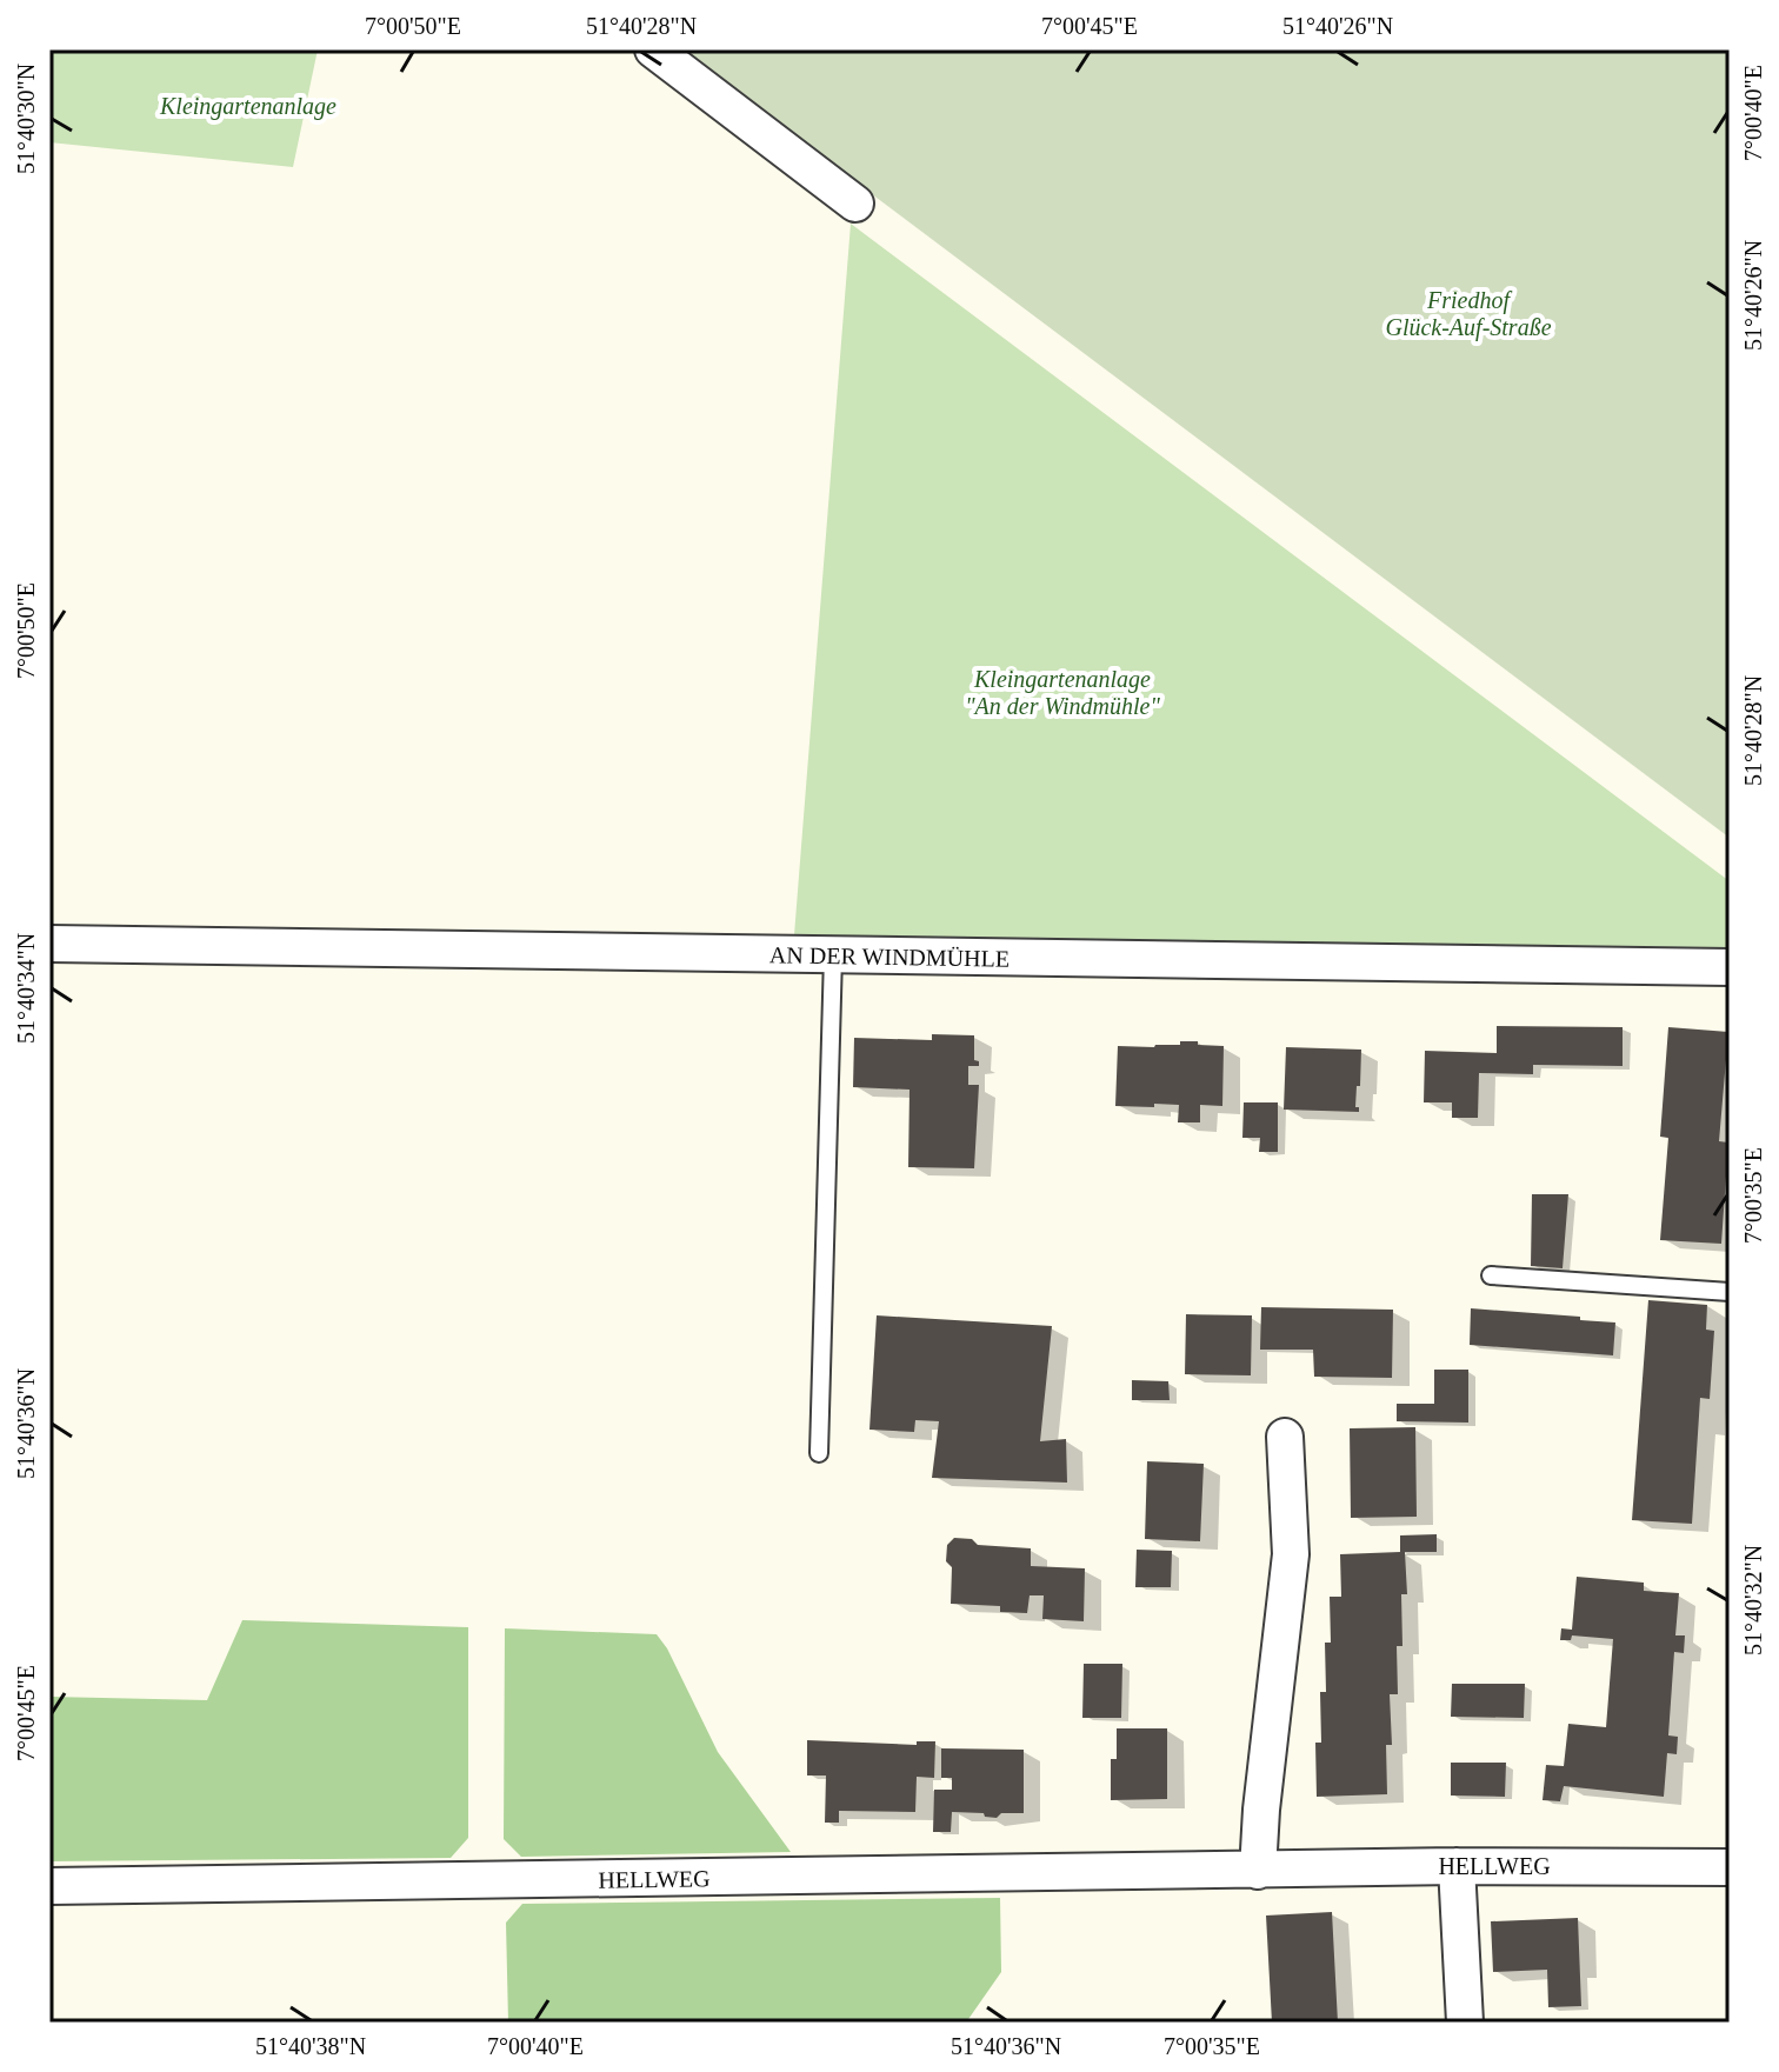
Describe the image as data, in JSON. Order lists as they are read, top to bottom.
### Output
{
  "streets": {
    "street": ["AN DER WINDMÜHLE", "HELLWEG"]
  },
  "parks": ["Kleingartenanlage", "Friedhof Glück-Auf-Straße", "Kleingartenanlage \"An der Windmühle\""],
  "coordinates": [
    "7°00'50\"E",
    "51°40'28\"N",
    "7°00'45\"E",
    "51°40'26\"N",
    "7°00'40\"E",
    "51°40'30\"N",
    "51°40'34\"N",
    "7°00'35\"E",
    "51°40'36\"N",
    "51°40'32\"N",
    "51°40'38\"N"
  ]
}
